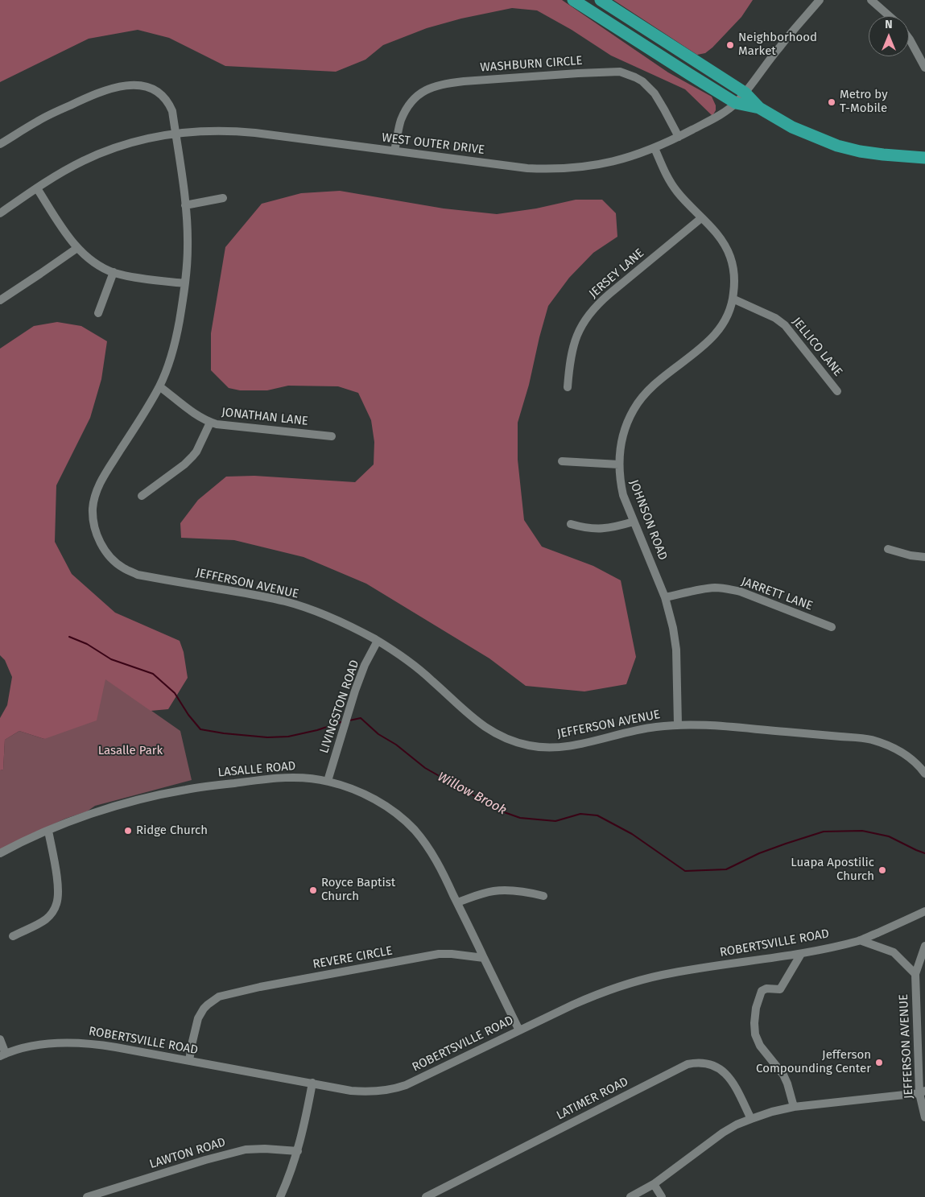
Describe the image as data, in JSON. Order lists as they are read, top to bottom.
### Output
{
  "streets": {
    "street": [
      "WASHBURN CIRCLE",
      "WEST OUTER DRIVE",
      "JERSEY LANE",
      "JELLICO LANE",
      "JONATHAN LANE",
      "JOHNSON ROAD",
      "JEFFERSON AVENUE",
      "JARRETT LANE",
      "LIVINGSTON ROAD",
      "LASALLE ROAD",
      "ROBERTSVILLE ROAD",
      "REVERE CIRCLE",
      "LATIMER ROAD",
      "LAWTON ROAD"
    ]
  },
  "crossings": [
    ["WASHBURN CIRCLE", "WEST OUTER DRIVE"],
    ["WEST OUTER DRIVE", "JOHNSON ROAD"],
    ["WEST OUTER DRIVE", "JEFFERSON AVENUE"],
    ["JERSEY LANE", "JOHNSON ROAD"],
    ["JELLICO LANE", "JOHNSON ROAD"],
    ["JONATHAN LANE", "JEFFERSON AVENUE"],
    ["JOHNSON ROAD", "JEFFERSON AVENUE"],
    ["JOHNSON ROAD", "JARRETT LANE"],
    ["JEFFERSON AVENUE", "LIVINGSTON ROAD"],
    ["LIVINGSTON ROAD", "LASALLE ROAD"],
    ["LASALLE ROAD", "REVERE CIRCLE"],
    ["ROBERTSVILLE ROAD", "REVERE CIRCLE"]
  ],
  "water": ["Willow Brook"],
  "parks": ["Lasalle Park"],
  "places": [
    "Neighborhood Market",
    "Metro by T-Mobile",
    "Ridge Church",
    "Luapa Apostilic Church",
    "Royce Baptist Church",
    "Jefferson Compounding Center"
  ],
  "north": "top"
}
